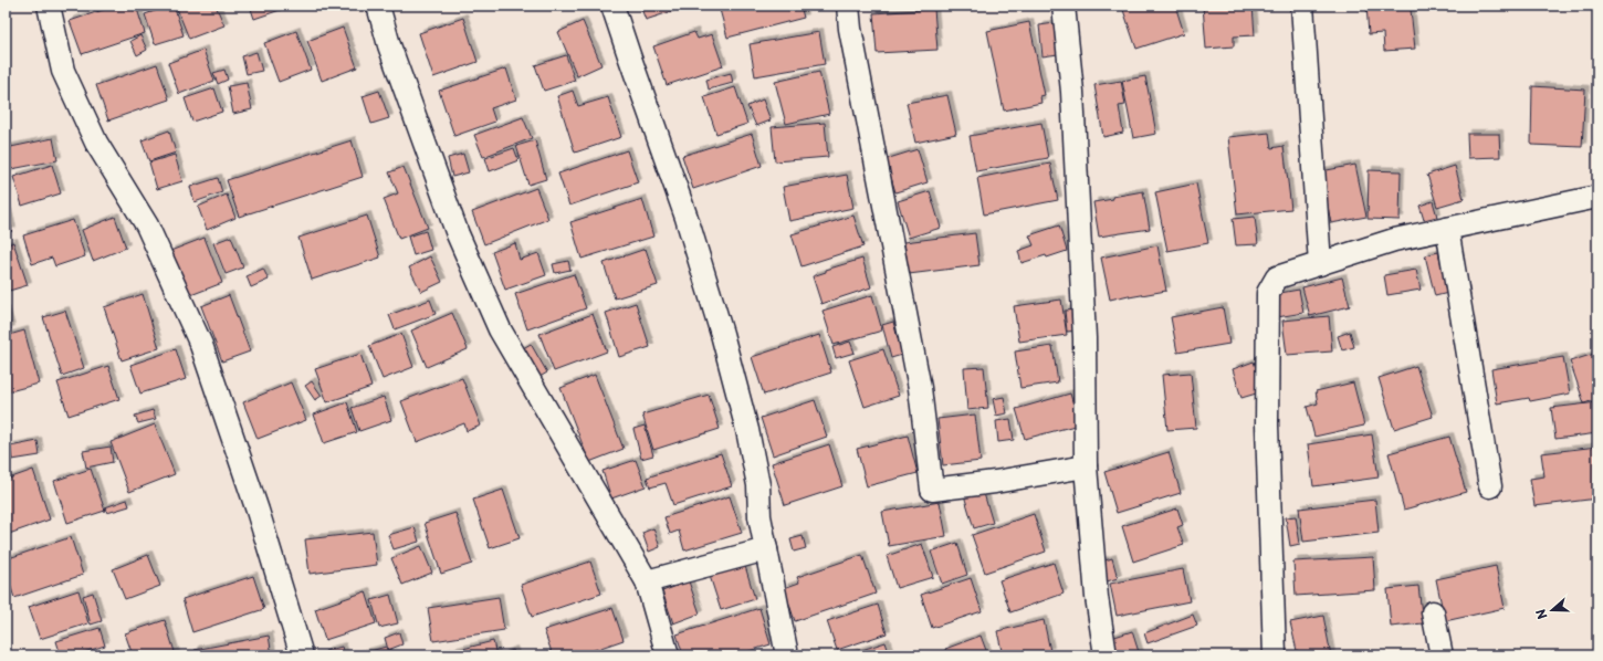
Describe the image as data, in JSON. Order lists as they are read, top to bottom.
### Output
{
  "north": "left"
}
